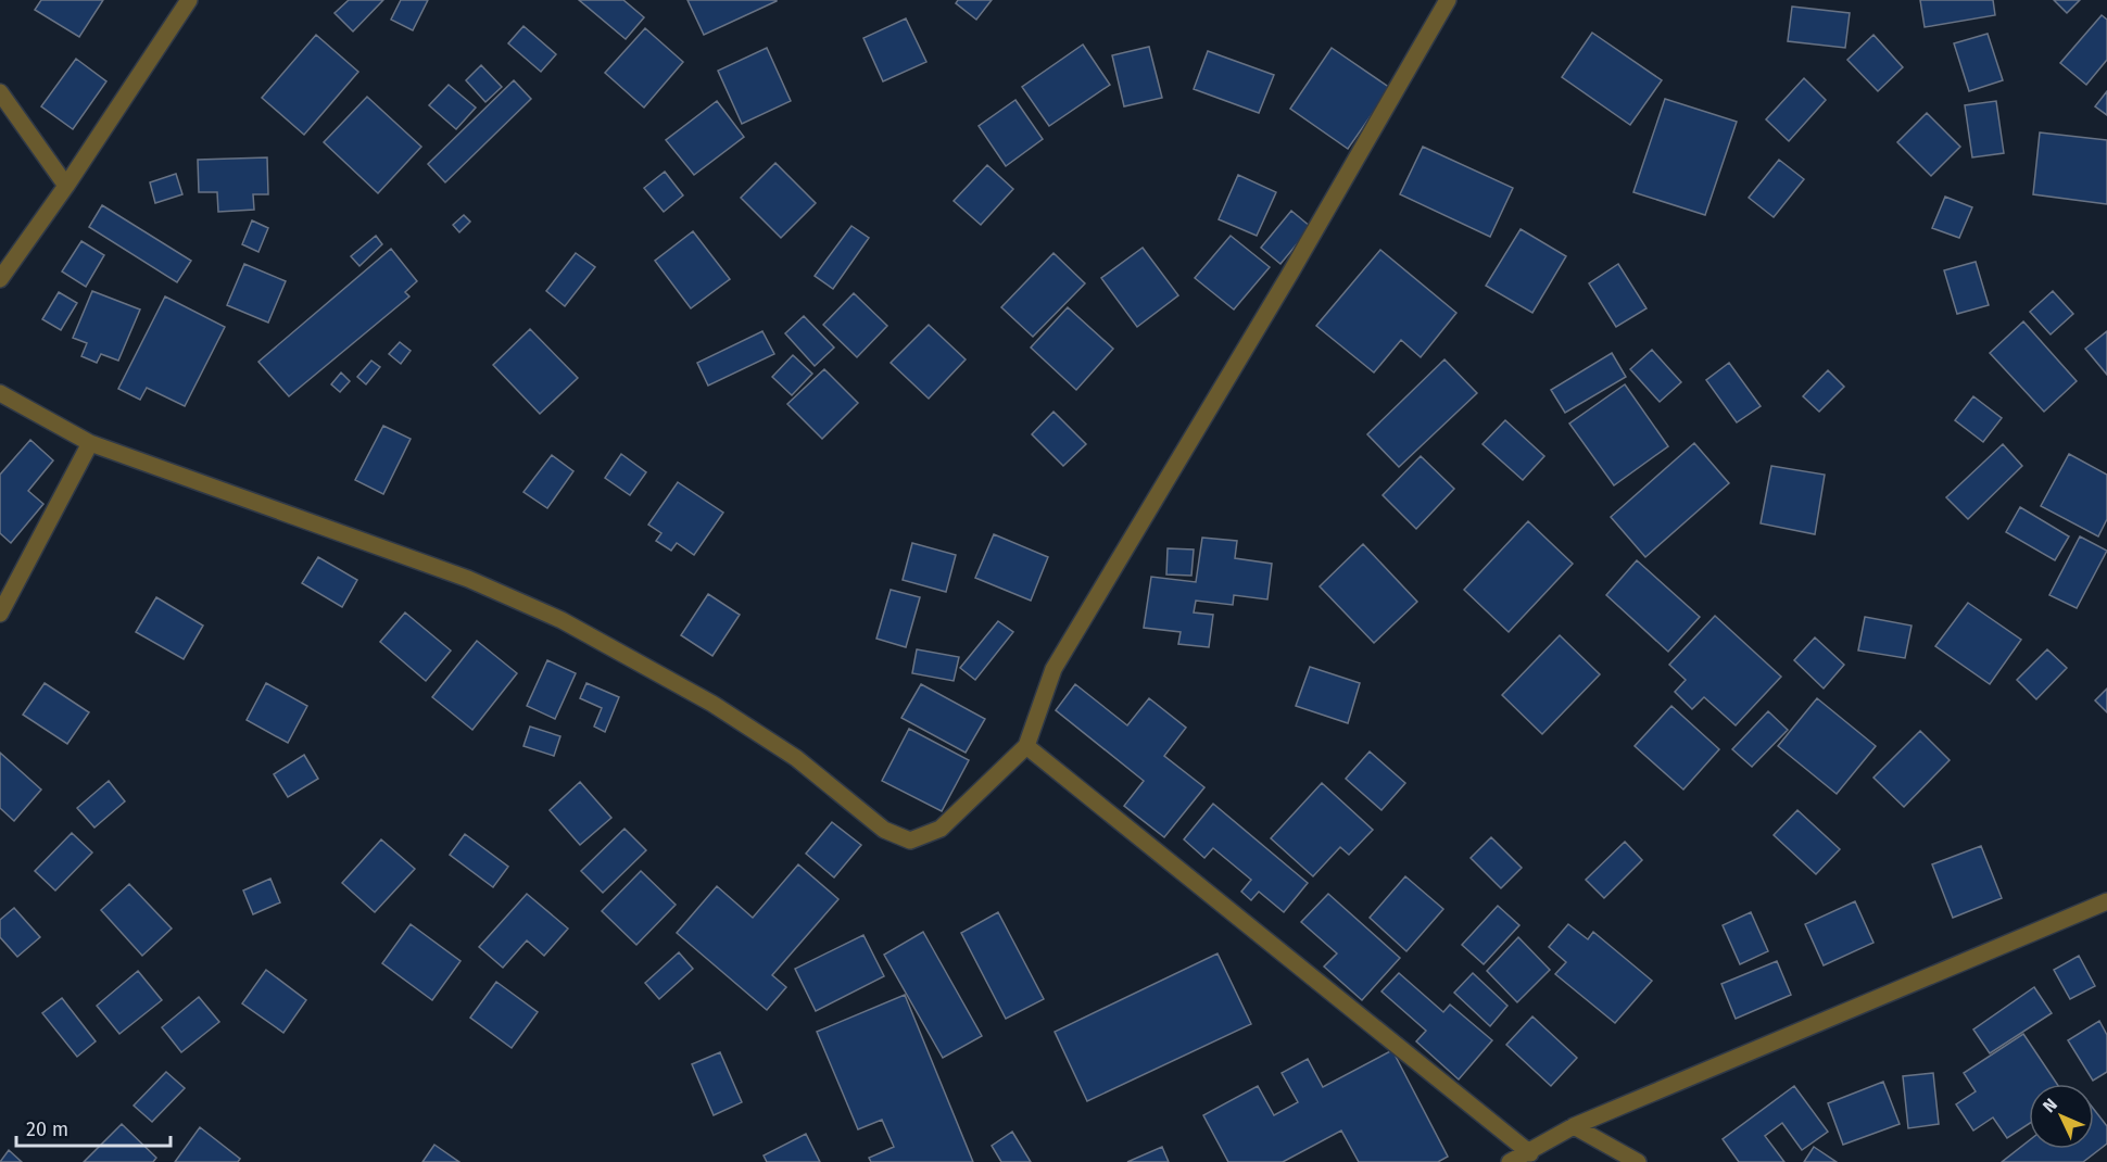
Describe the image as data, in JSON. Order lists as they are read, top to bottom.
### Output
{
  "scale_bar": "20 m",
  "north": "top left"
}
